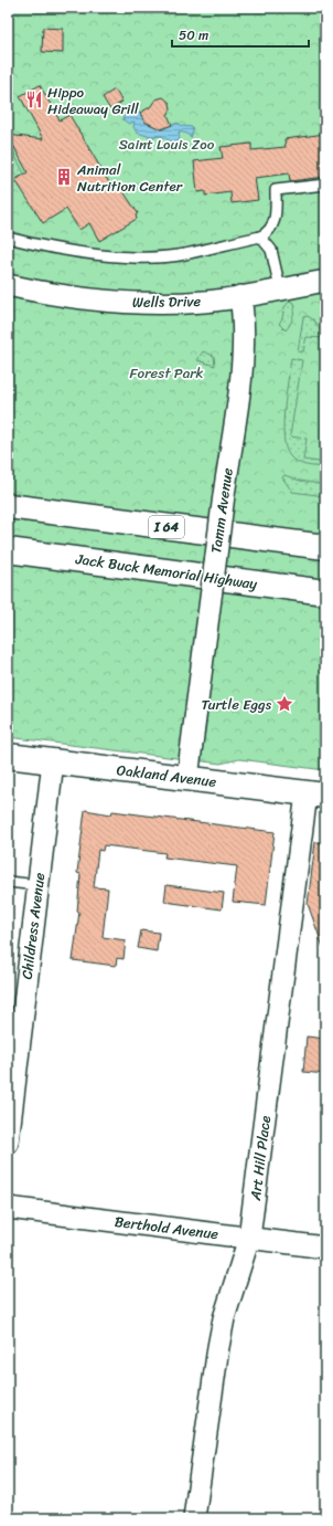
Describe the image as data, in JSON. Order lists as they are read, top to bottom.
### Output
{
  "streets": {
    "main road": ["I 64", "Jack Buck Memorial Highway", "Oakland Avenue"],
    "street": [
      "Wells Drive",
      "Tamm Avenue",
      "Childress Avenue",
      "Art Hill Place",
      "Berthold Avenue"
    ]
  },
  "crossings": [
    ["Wells Drive", "Tamm Avenue"],
    ["Tamm Avenue", "Oakland Avenue"],
    ["Oakland Avenue", "Childress Avenue"],
    ["Oakland Avenue", "Art Hill Place"],
    ["Art Hill Place", "Berthold Avenue"]
  ],
  "parks": ["Saint Louis Zoo", "Forest Park"],
  "places": {
    "restaurant": ["Hippo Hideaway Grill"],
    "building": ["Animal Nutrition Center"],
    "place": ["Turtle Eggs"]
  },
  "scale_bar": "50 m"
}
